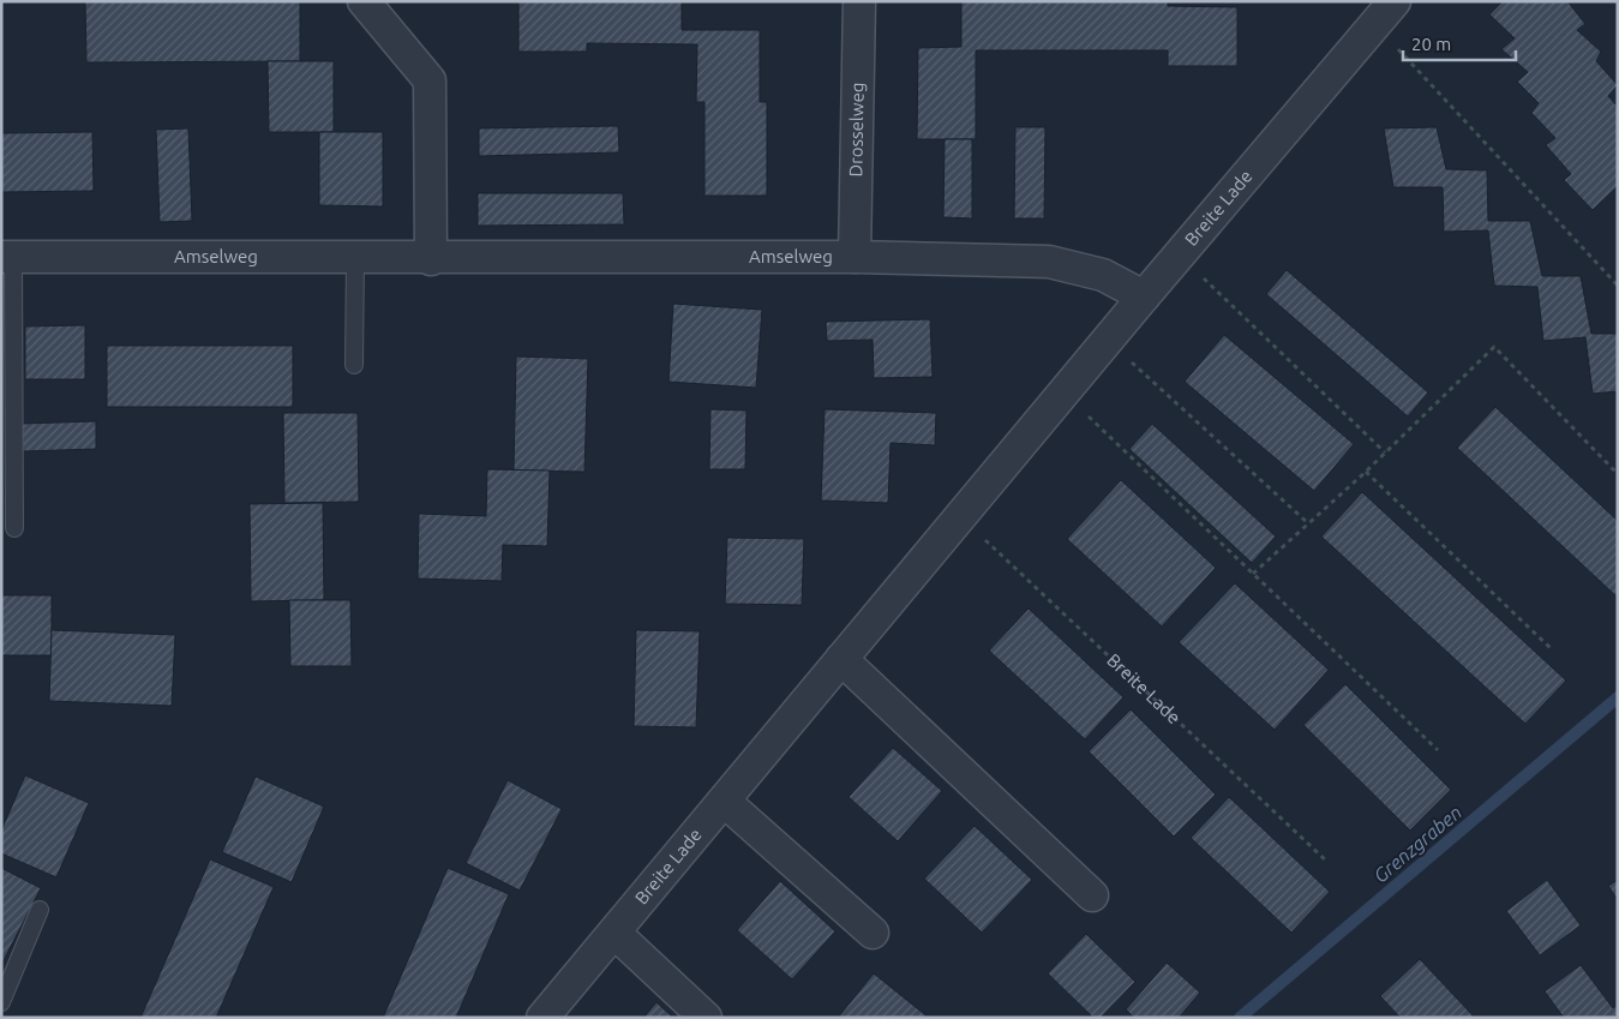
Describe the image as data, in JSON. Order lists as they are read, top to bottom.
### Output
{
  "streets": {
    "street": ["Drosselweg", "Breite Lade", "Amselweg"]
  },
  "crossings": [
    ["Drosselweg", "Amselweg"],
    ["Breite Lade", "Amselweg"]
  ],
  "water": ["Grenzgraben"],
  "scale_bar": "20 m"
}
